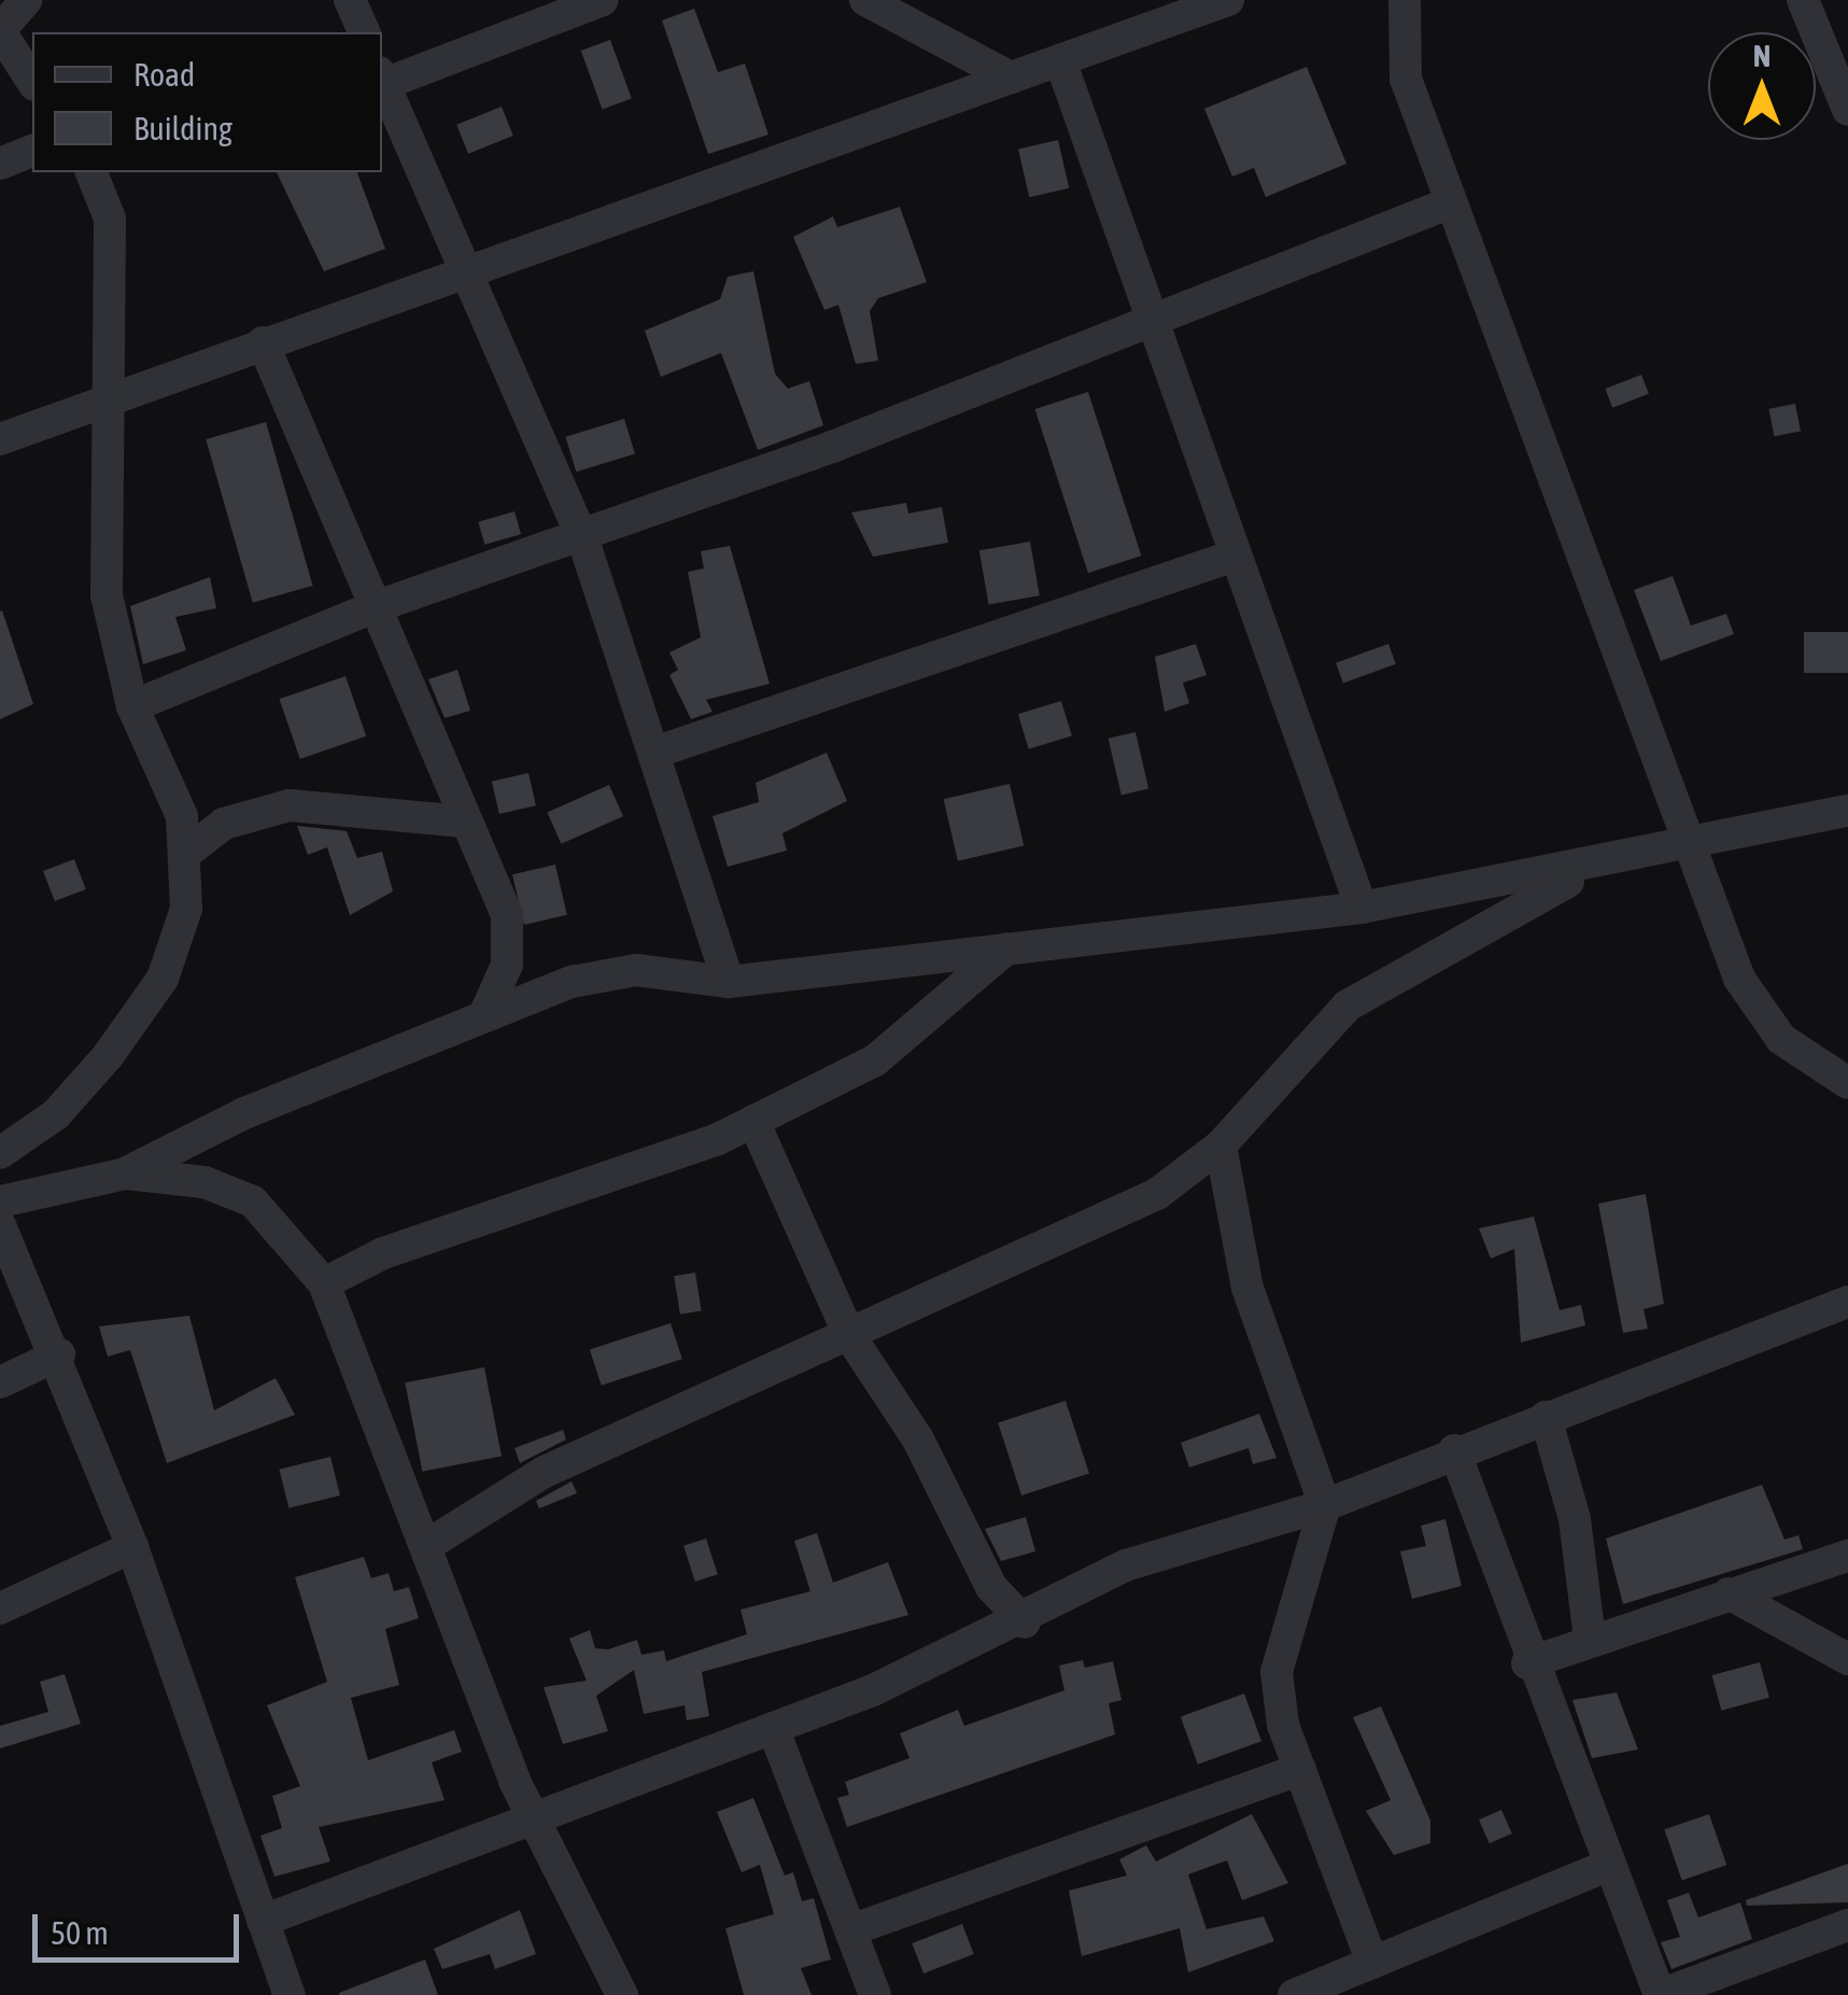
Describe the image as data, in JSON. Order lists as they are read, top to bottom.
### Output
{
  "legend": ["Road", "Building"],
  "scale_bar": "50 m",
  "north": "top"
}
